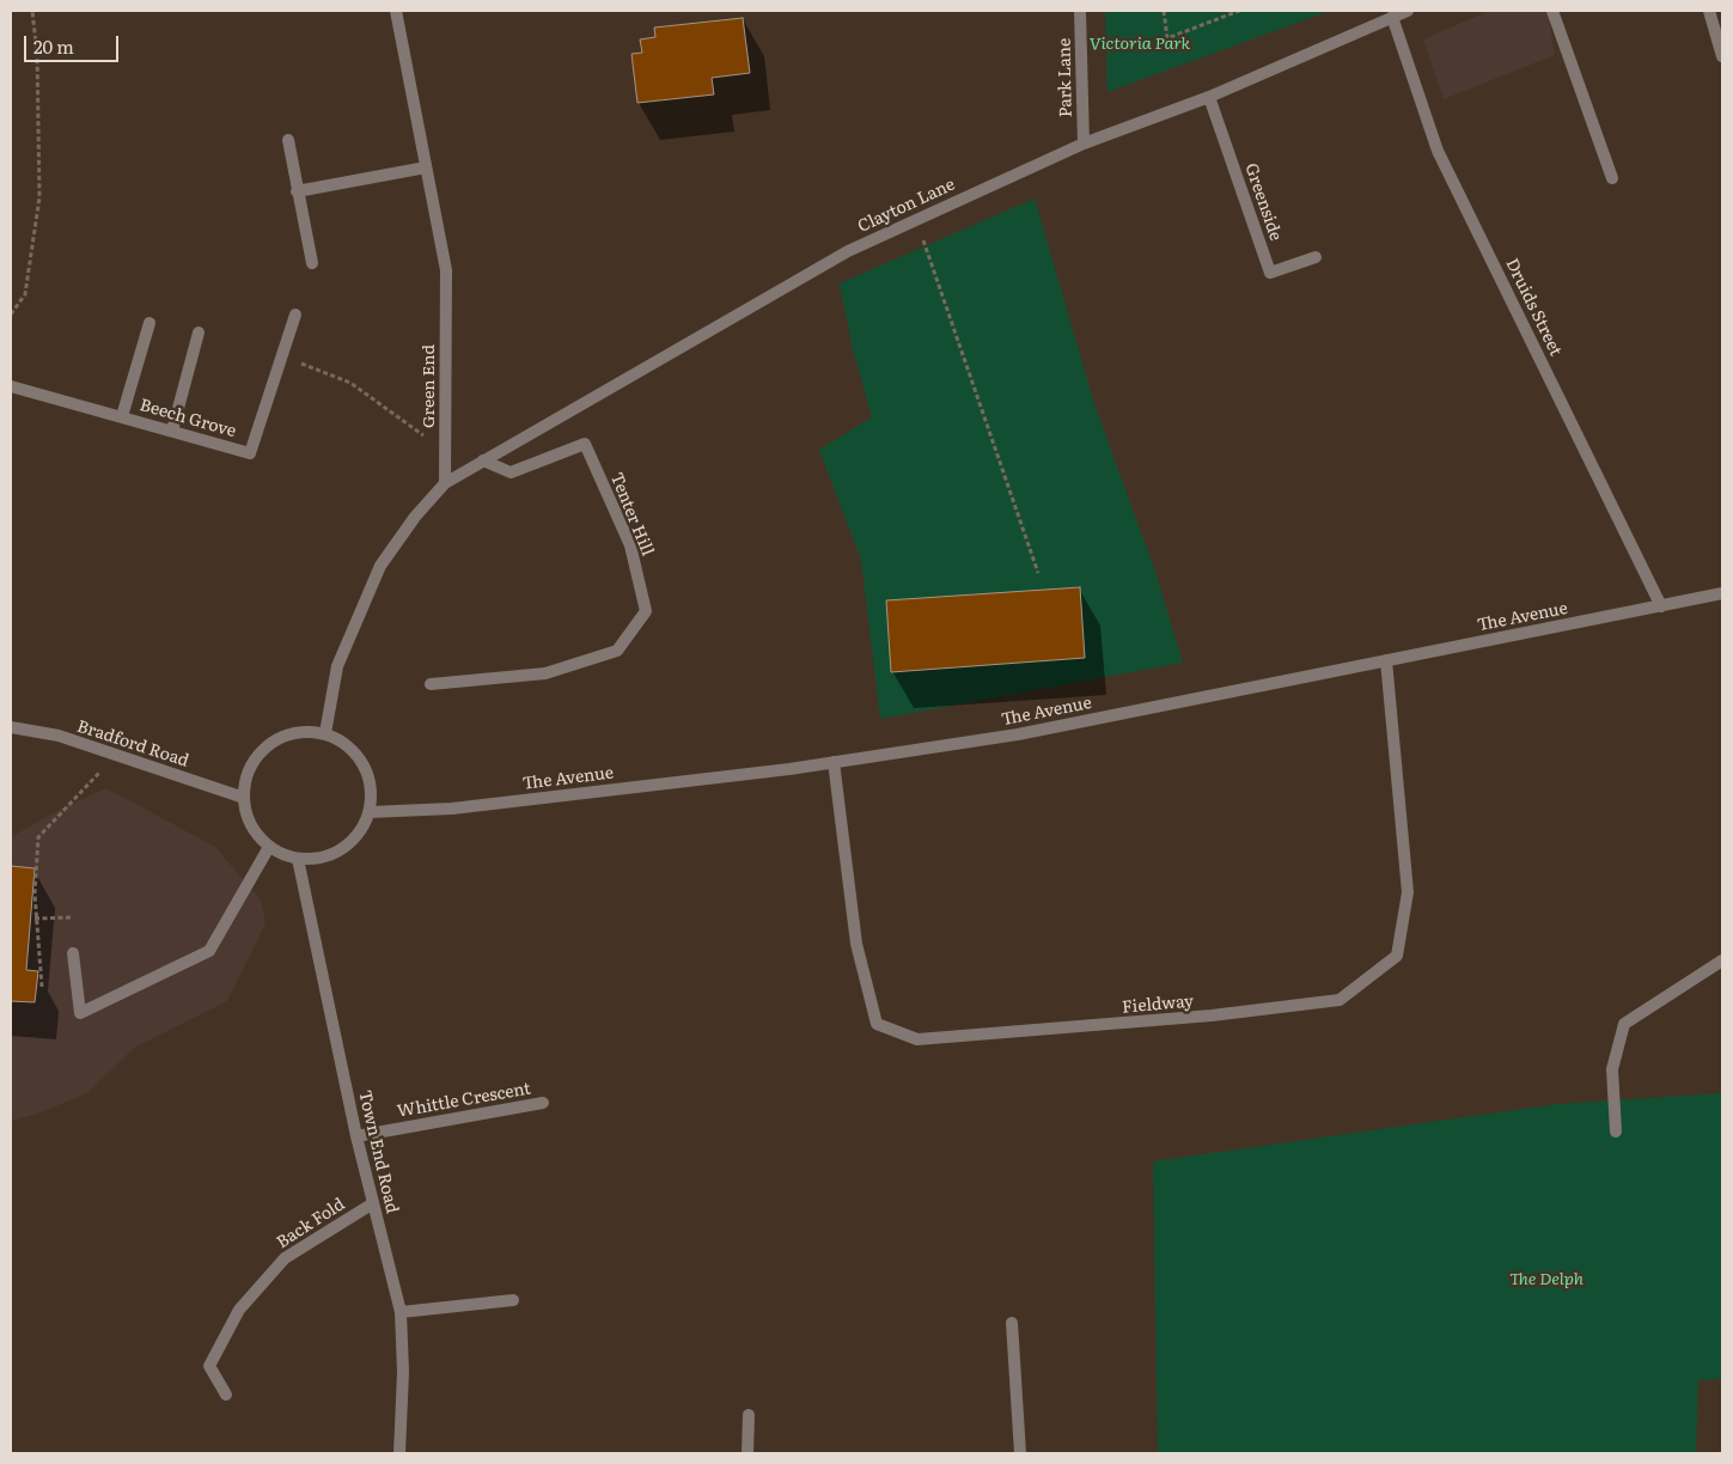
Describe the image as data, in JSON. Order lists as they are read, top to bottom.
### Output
{
  "streets": {
    "street": [
      "Park Lane",
      "Greenside",
      "Clayton Lane",
      "Druids Street",
      "Green End",
      "Beech Grove",
      "Tenter Hill",
      "The Avenue",
      "Bradford Road",
      "Fieldway",
      "Whittle Crescent",
      "Town End Road",
      "Back Fold"
    ]
  },
  "crossings": [
    ["Park Lane", "Clayton Lane"],
    ["Greenside", "Clayton Lane"],
    ["Clayton Lane", "Druids Street"],
    ["Clayton Lane", "Green End"],
    ["Clayton Lane", "Tenter Hill"],
    ["Druids Street", "The Avenue"],
    ["The Avenue", "Bradford Road"],
    ["The Avenue", "Fieldway"],
    ["The Avenue", "Town End Road"],
    ["Bradford Road", "Town End Road"],
    ["Whittle Crescent", "Town End Road"],
    ["Town End Road", "Back Fold"]
  ],
  "parks": ["Victoria Park", "The Delph"],
  "scale_bar": "20 m"
}
